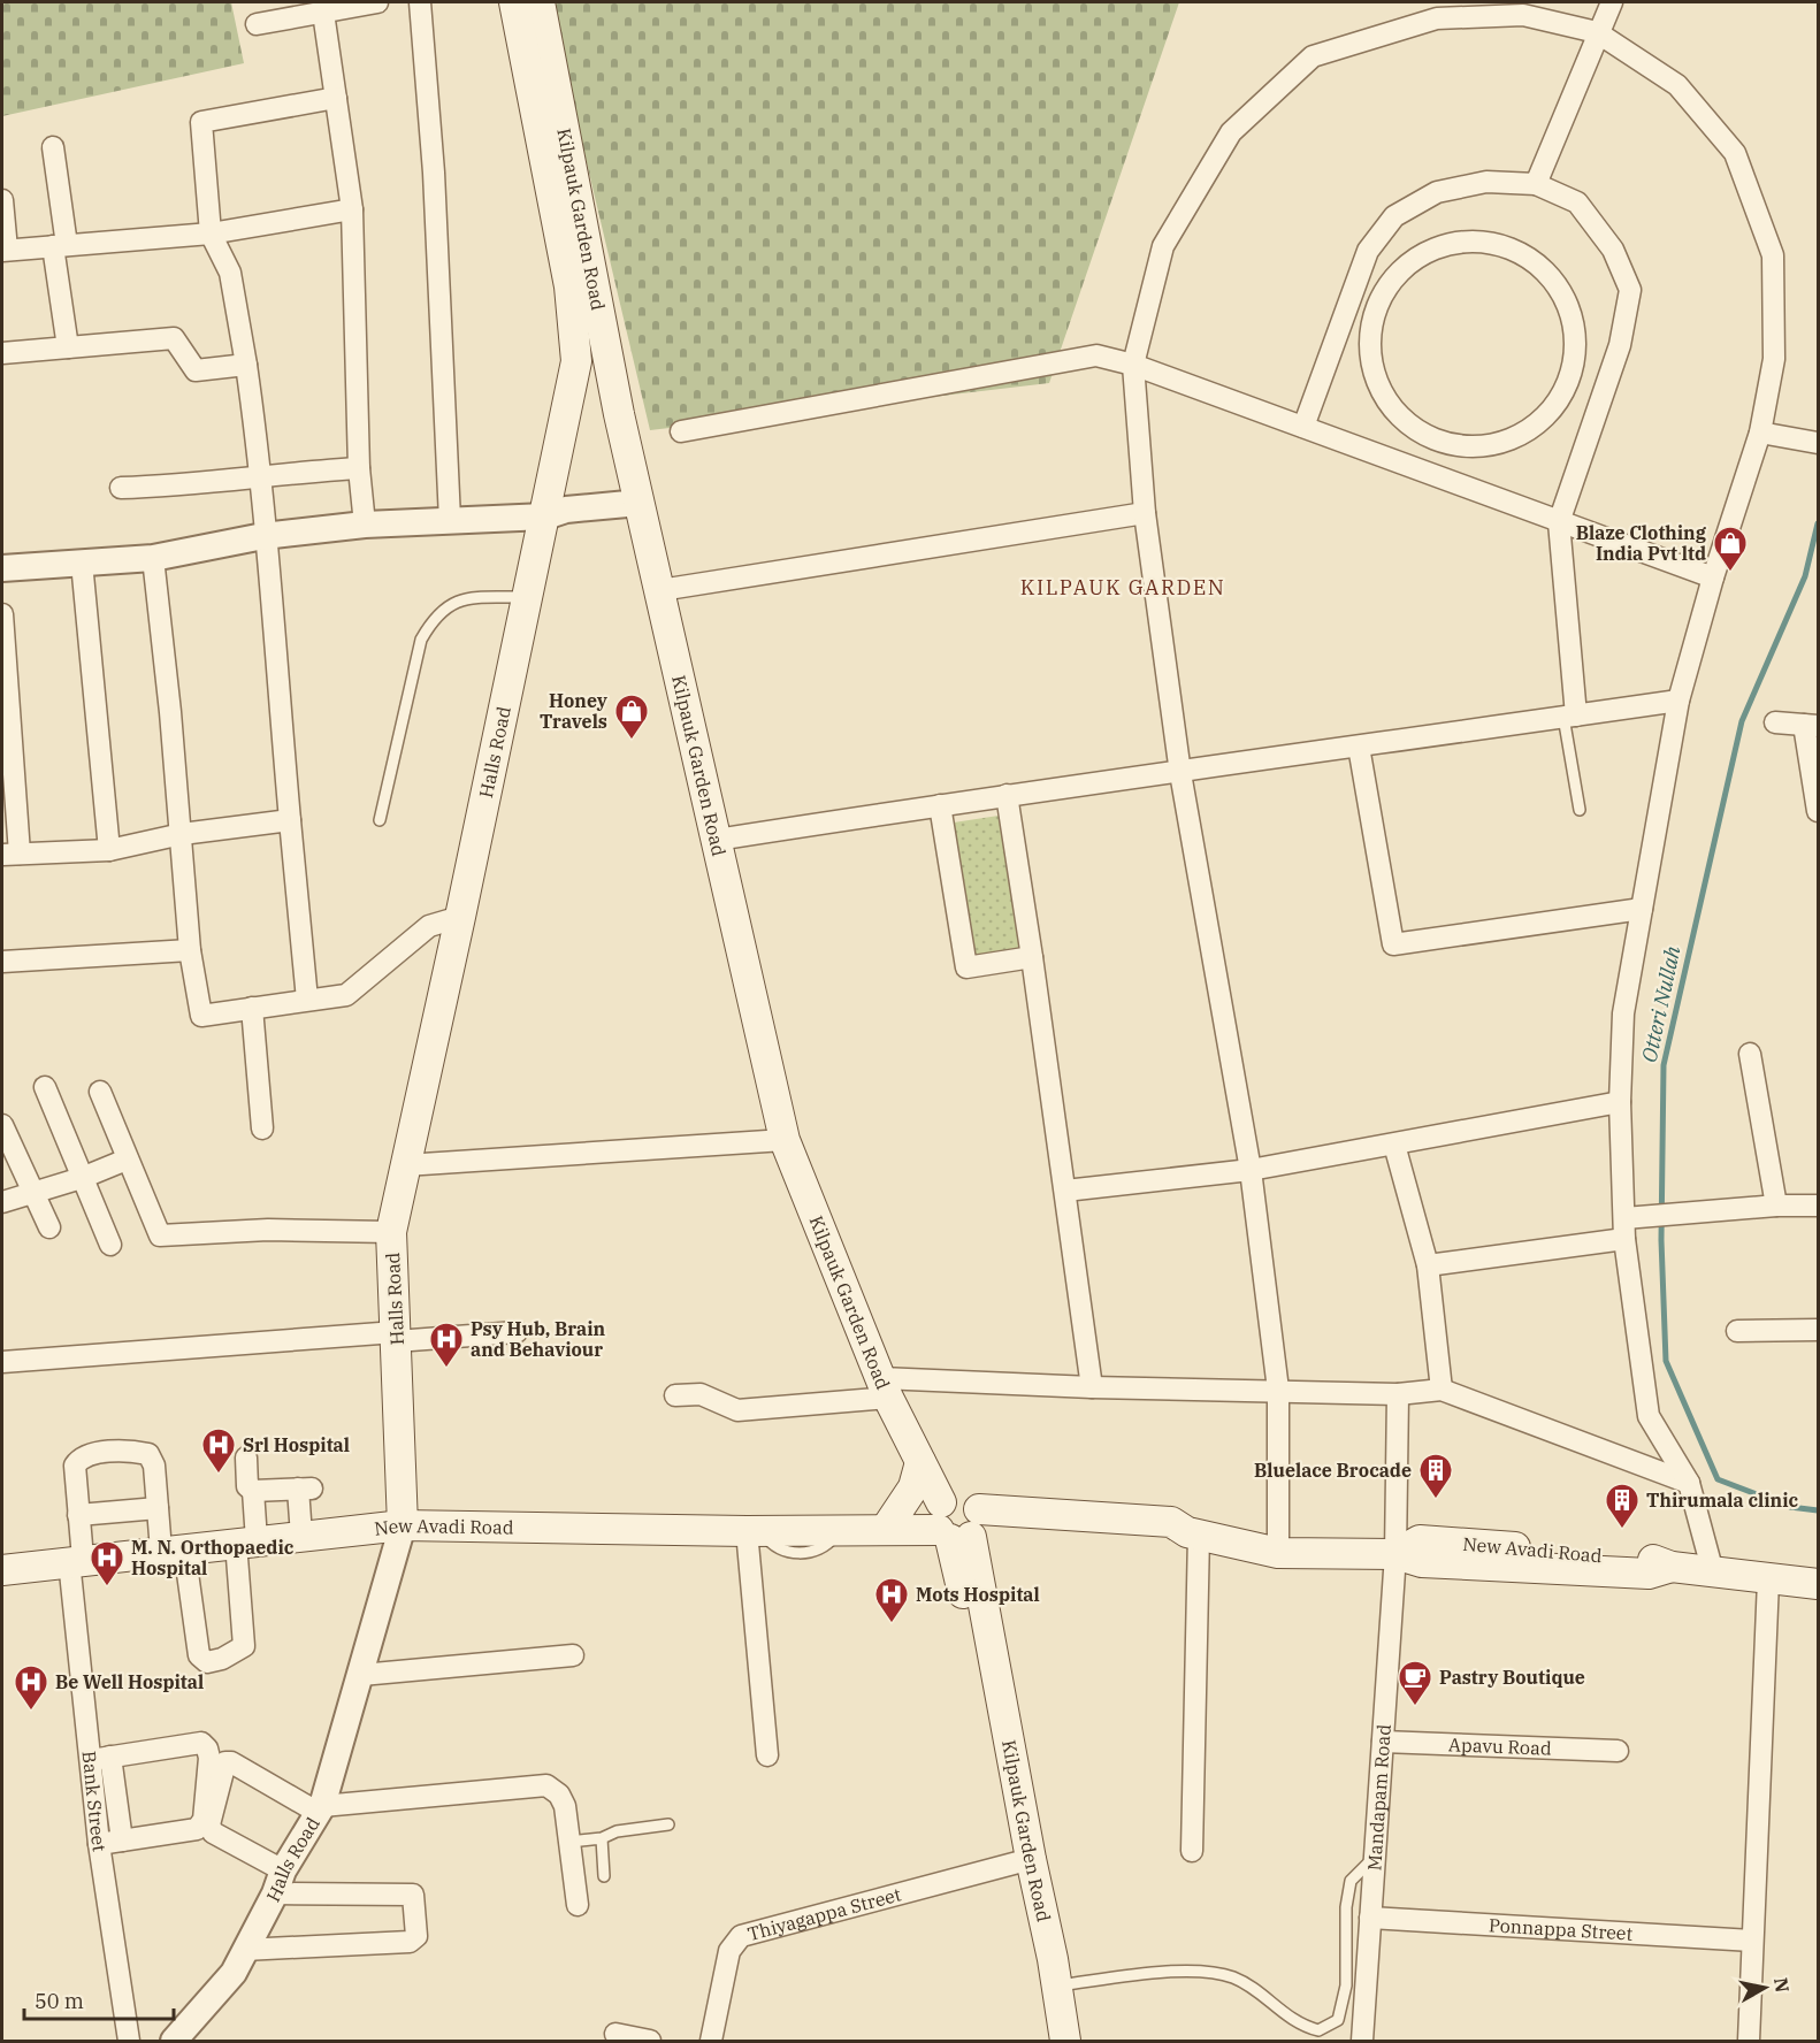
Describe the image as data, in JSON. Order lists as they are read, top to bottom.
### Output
{
  "streets": {
    "main road": ["Kilpauk Garden Road", "Halls Road", "New Avadi Road"],
    "street": [
      "Apavu Road",
      "Mandapam Road",
      "Bank Street",
      "Thiyagappa Street",
      "Ponnappa Street"
    ]
  },
  "crossings": [
    ["Kilpauk Garden Road", "Halls Road"],
    ["Kilpauk Garden Road", "New Avadi Road"],
    ["Kilpauk Garden Road", "Thiyagappa Street"],
    ["Halls Road", "New Avadi Road"],
    ["New Avadi Road", "Mandapam Road"],
    ["New Avadi Road", "Bank Street"],
    ["Apavu Road", "Mandapam Road"],
    ["Mandapam Road", "Ponnappa Street"]
  ],
  "districts": ["KILPAUK GARDEN"],
  "water": ["Otteri Nullah"],
  "places": {
    "shop": ["Blaze Clothing India Pvt ltd", "Honey Travels"],
    "hospital": [
      "Psy Hub, Brain and Behaviour",
      "Srl Hospital",
      "M. N. Orthopaedic Hospital",
      "Mots Hospital",
      "Be Well Hospital"
    ],
    "building": ["Bluelace Brocade", "Thirumala clinic"],
    "cafe": ["Pastry Boutique"]
  },
  "scale_bar": "50 m",
  "north": "right"
}
